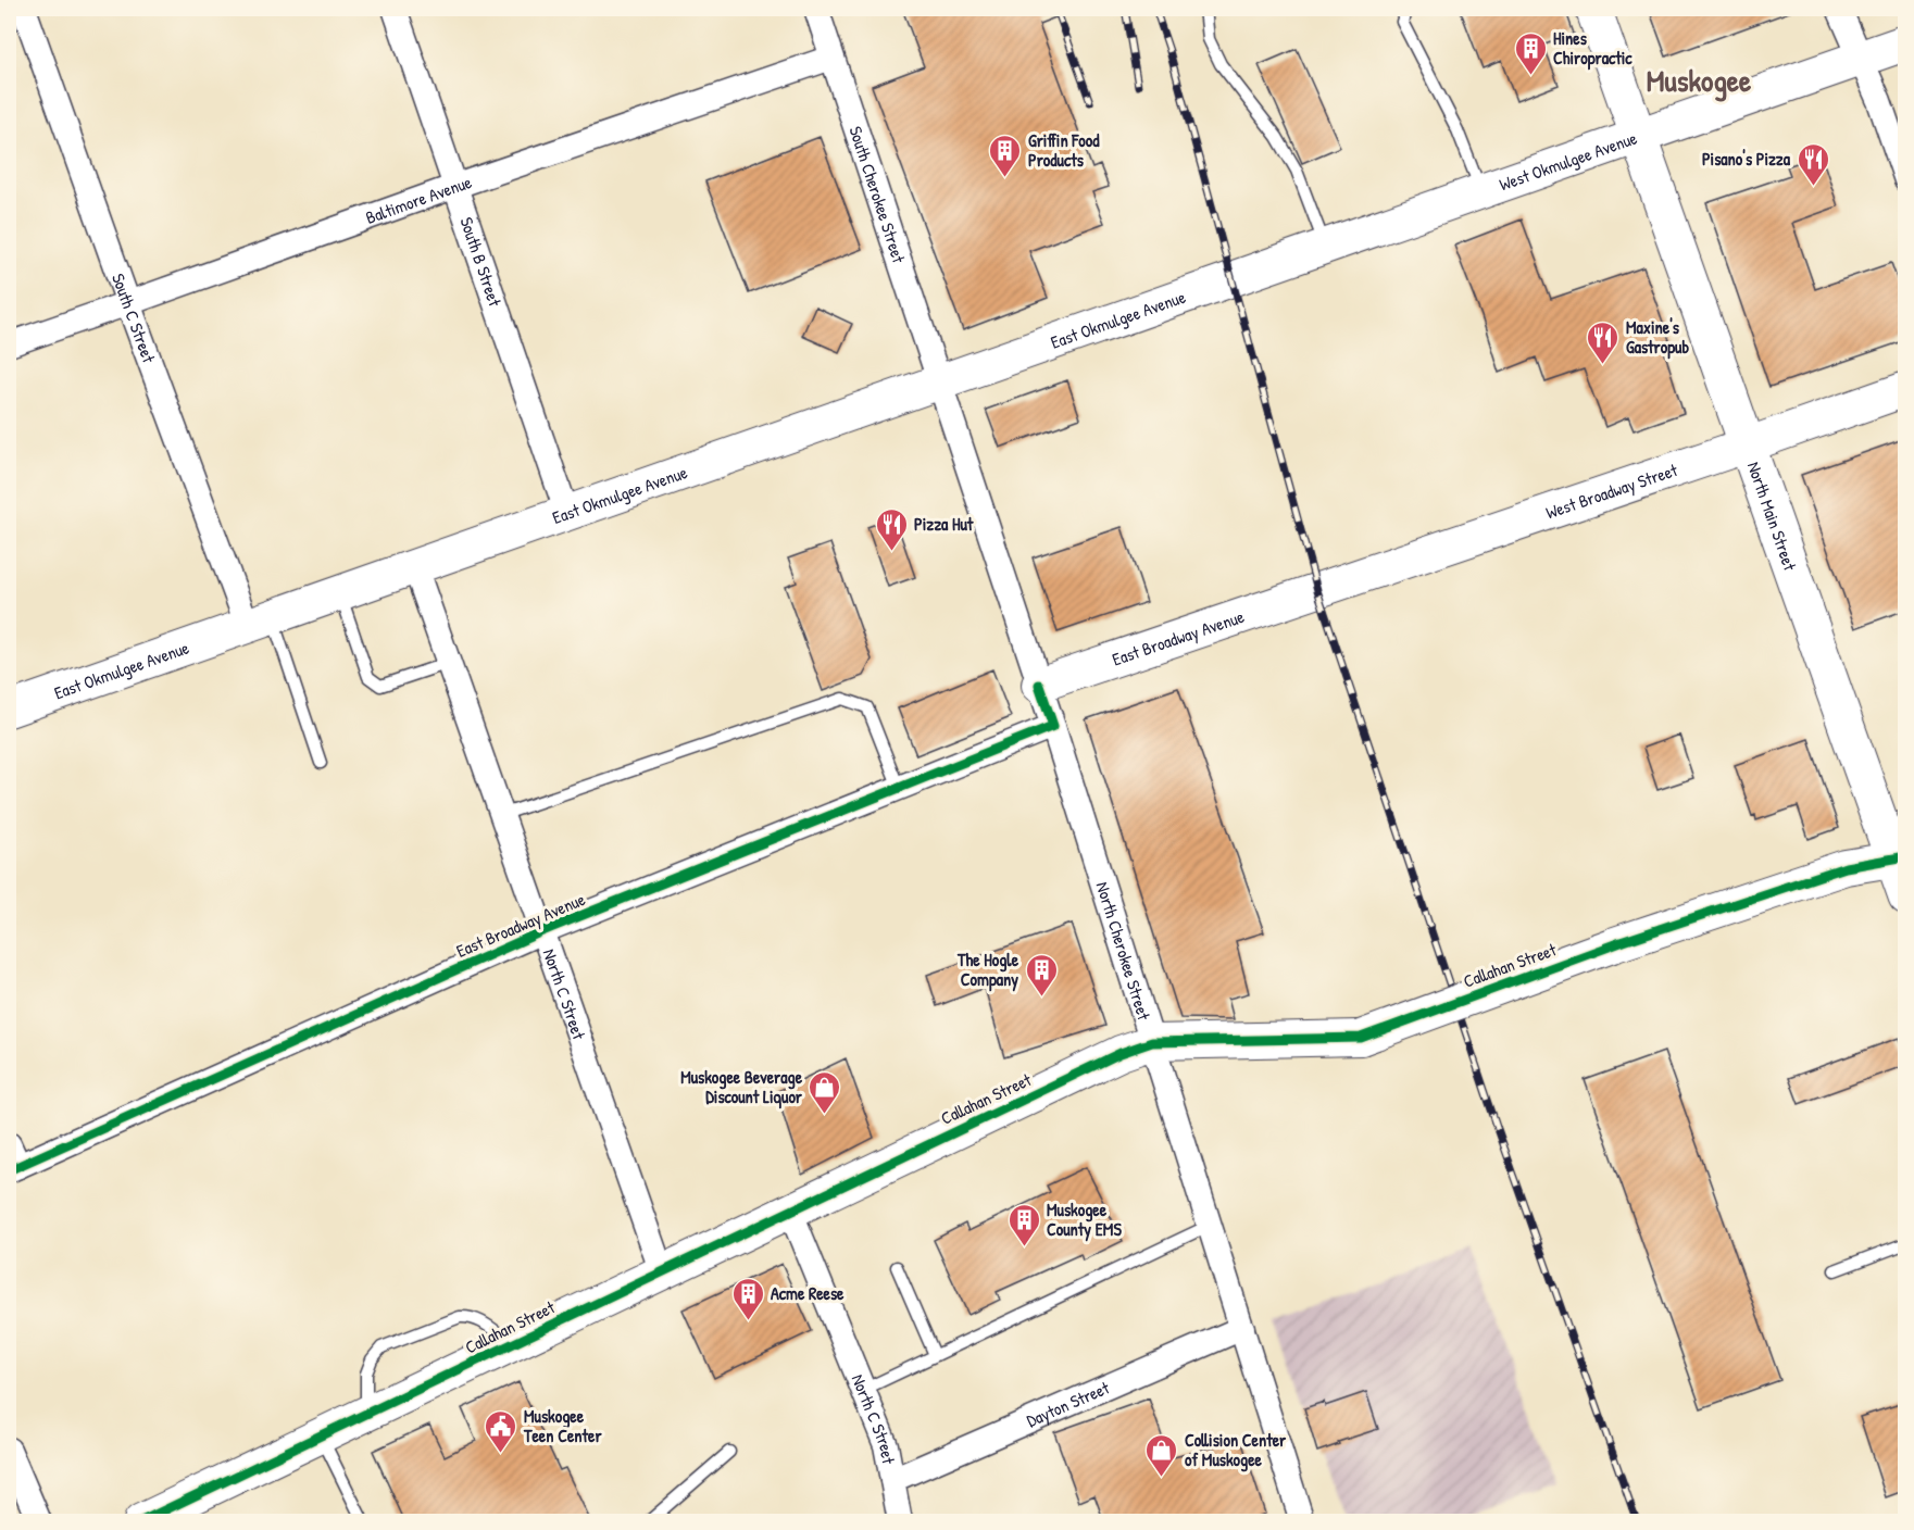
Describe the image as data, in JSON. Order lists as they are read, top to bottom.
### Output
{
  "streets": {
    "main road": ["West Okmulgee Avenue", "North Main Street"],
    "street": [
      "South Cherokee Street",
      "Baltimore Avenue",
      "South B Street",
      "South C Street",
      "East Okmulgee Avenue",
      "West Broadway Street",
      "East Broadway Avenue",
      "North Cherokee Street",
      "Callahan Street",
      "North C Street",
      "Dayton Street"
    ]
  },
  "crossings": [
    ["West Okmulgee Avenue", "East Okmulgee Avenue"],
    ["West Okmulgee Avenue", "North Main Street"],
    ["South Cherokee Street", "Baltimore Avenue"],
    ["South Cherokee Street", "East Okmulgee Avenue"],
    ["South Cherokee Street", "North Cherokee Street"],
    ["Baltimore Avenue", "South B Street"],
    ["Baltimore Avenue", "South C Street"],
    ["South B Street", "East Okmulgee Avenue"],
    ["South C Street", "East Okmulgee Avenue"],
    ["East Okmulgee Avenue", "North Cherokee Street"],
    ["East Okmulgee Avenue", "North C Street"],
    ["West Broadway Street", "North Main Street"],
    ["West Broadway Street", "East Broadway Avenue"],
    ["North Main Street", "Callahan Street"],
    ["East Broadway Avenue", "North Cherokee Street"],
    ["East Broadway Avenue", "North C Street"],
    ["North Cherokee Street", "Callahan Street"],
    ["North Cherokee Street", "Dayton Street"],
    ["Callahan Street", "North C Street"],
    ["North C Street", "Dayton Street"]
  ],
  "districts": ["Muskogee"],
  "places": {
    "building": [
      "Hines Chiropractic",
      "Griffin Food Products",
      "The Hogle Company",
      "Muskogee County EMS",
      "Acme Reese"
    ],
    "restaurant": ["Pisano's Pizza", "Maxine's Gastropub", "Pizza Hut"],
    "shop": ["Muskogee Beverage Discount Liquor", "Collision Center of Muskogee"],
    "public building": ["Muskogee Teen Center"]
  }
}
